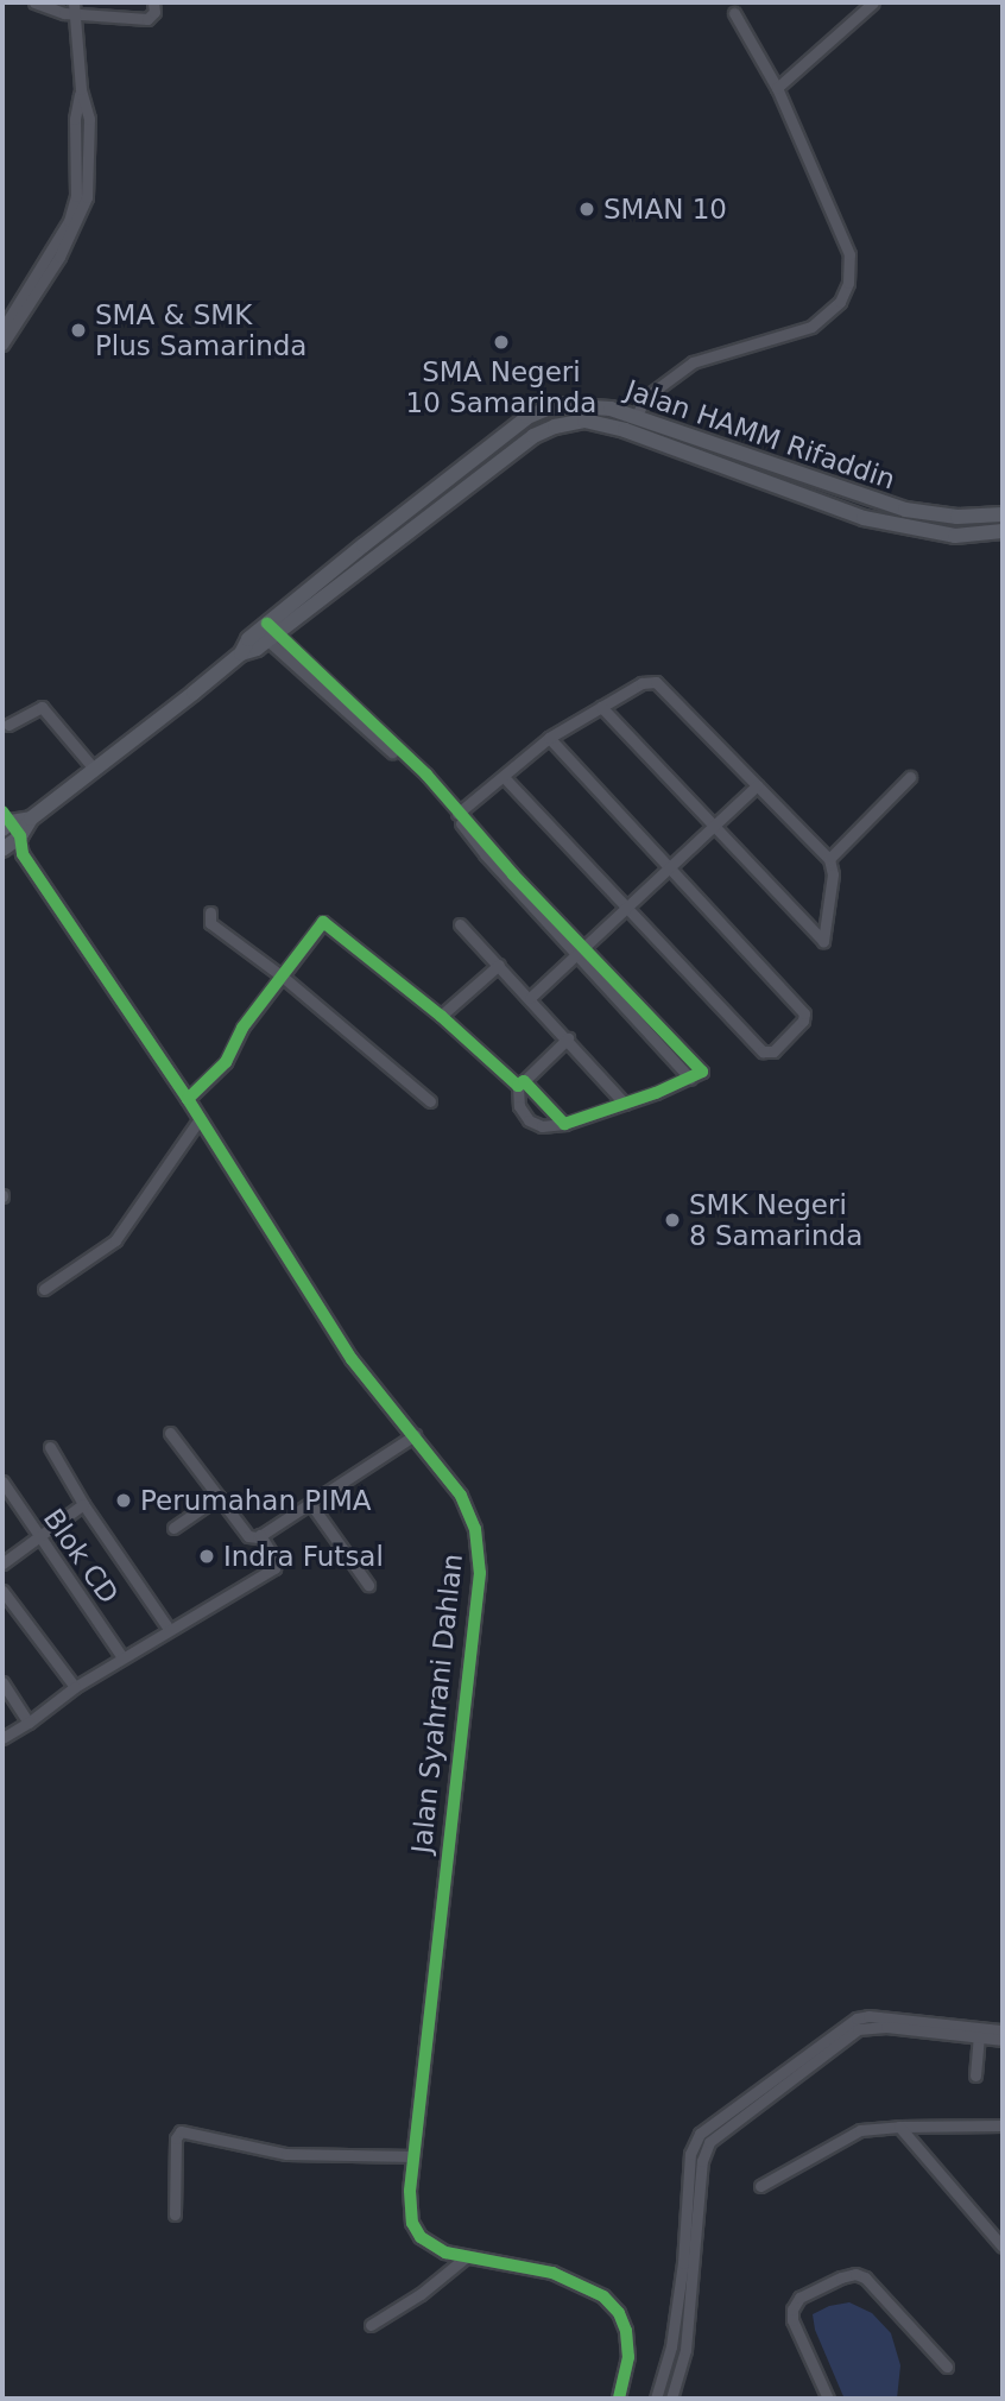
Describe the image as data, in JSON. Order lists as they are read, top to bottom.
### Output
{
  "streets": {
    "main road": ["Jalan HAMM Rifaddin"],
    "street": ["Blok CD", "Jalan Syahrani Dahlan"]
  },
  "crossings": [
    ["Jalan HAMM Rifaddin", "Jalan Syahrani Dahlan"]
  ],
  "places": [
    "SMAN 10",
    "SMA & SMK Plus Samarinda",
    "SMA Negeri 10 Samarinda",
    "SMK Negeri 8 Samarinda",
    "Perumahan PIMA",
    "Indra Futsal"
  ]
}
